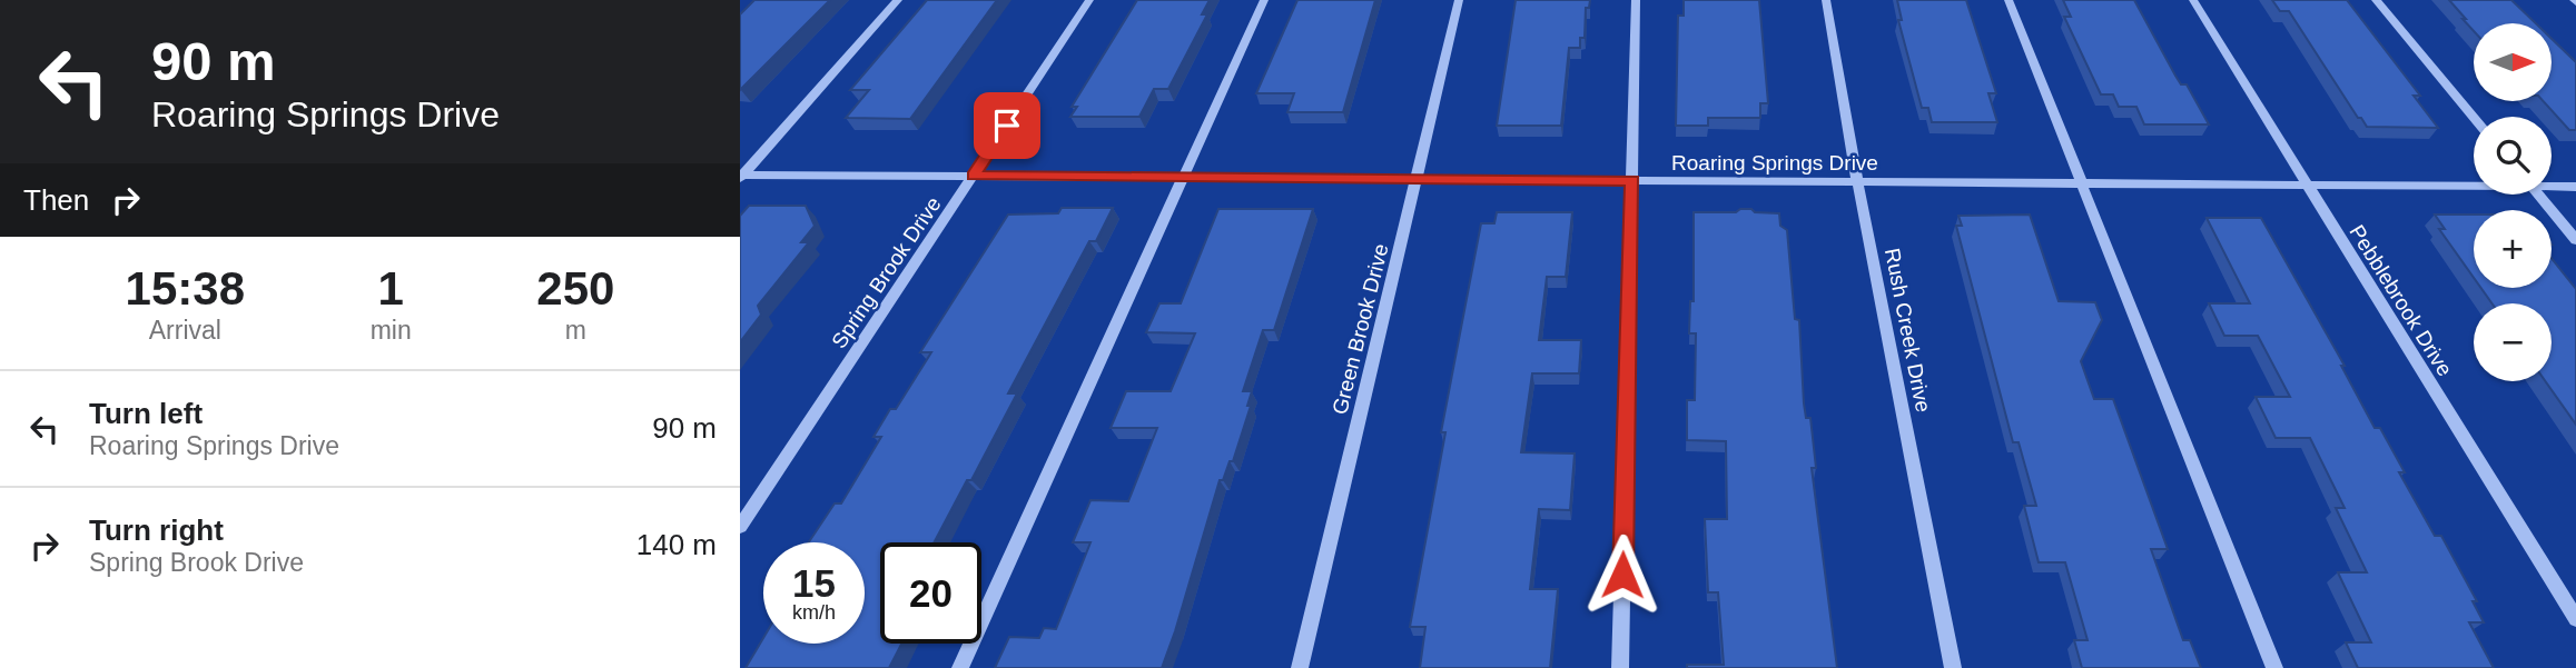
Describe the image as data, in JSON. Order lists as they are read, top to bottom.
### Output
{
  "streets": {
    "street": [
      "Roaring Springs Drive",
      "Spring Brook Drive",
      "Pebblebrook Drive",
      "Green Brook Drive",
      "Rush Creek Drive"
    ]
  },
  "crossings": [
    ["Roaring Springs Drive", "Spring Brook Drive"],
    ["Roaring Springs Drive", "Pebblebrook Drive"],
    ["Roaring Springs Drive", "Green Brook Drive"],
    ["Roaring Springs Drive", "Rush Creek Drive"]
  ],
  "north": "right",
  "page": {
    "turn": ["90 m", "Roaring Springs Drive"],
    "map_buttons": ["+", "−"],
    "then": "Then",
    "eta": [
      "15:38",
      "Arrival",
      "1",
      "min",
      "250",
      "m"
    ],
    "list": [
      {
        "name": "Turn left",
        "note": "Roaring Springs Drive",
        "value": "90 m"
      },
      {
        "name": "Turn right",
        "note": "Spring Brook Drive",
        "value": "140 m"
      }
    ],
    "speed": "15 km/h",
    "limit": "20"
  }
}
